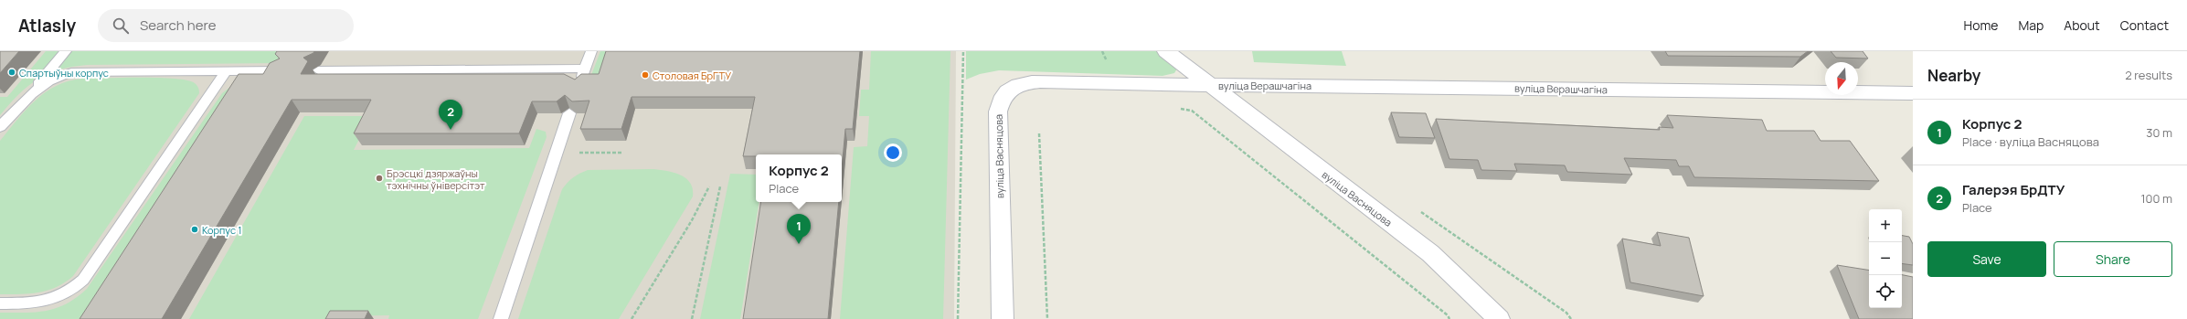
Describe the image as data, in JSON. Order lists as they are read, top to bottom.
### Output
{
  "streets": {
    "street": ["вуліца Верашчагіна", "вуліца Васняцова"]
  },
  "crossings": [
    ["вуліца Верашчагіна", "вуліца Васняцова"]
  ],
  "places": [
    "Спартыўны корпус",
    "Столовая БрГТУ",
    "Брэсцкі дзяржаўны тэхнічны ўніверсітэт",
    "Корпус 1"
  ],
  "north": "bottom",
  "page": {
    "header": "Atlasly",
    "search": "Search here",
    "nav": [
      "Home",
      "Map",
      "About",
      "Contact"
    ],
    "heading": ["Nearby", "2 results"],
    "list": [
      {
        "mark": "1",
        "name": "Корпус 2",
        "note": "Place · вуліца Васняцова",
        "value": "30 m"
      },
      {
        "mark": "2",
        "name": "Галерэя БрДТУ",
        "note": "Place",
        "value": "100 m"
      }
    ],
    "pins": ["2", "1"],
    "popup": ["Корпус 2", "Place"],
    "map_buttons": ["+", "−"],
    "buttons": ["Save", "Share"]
  }
}
